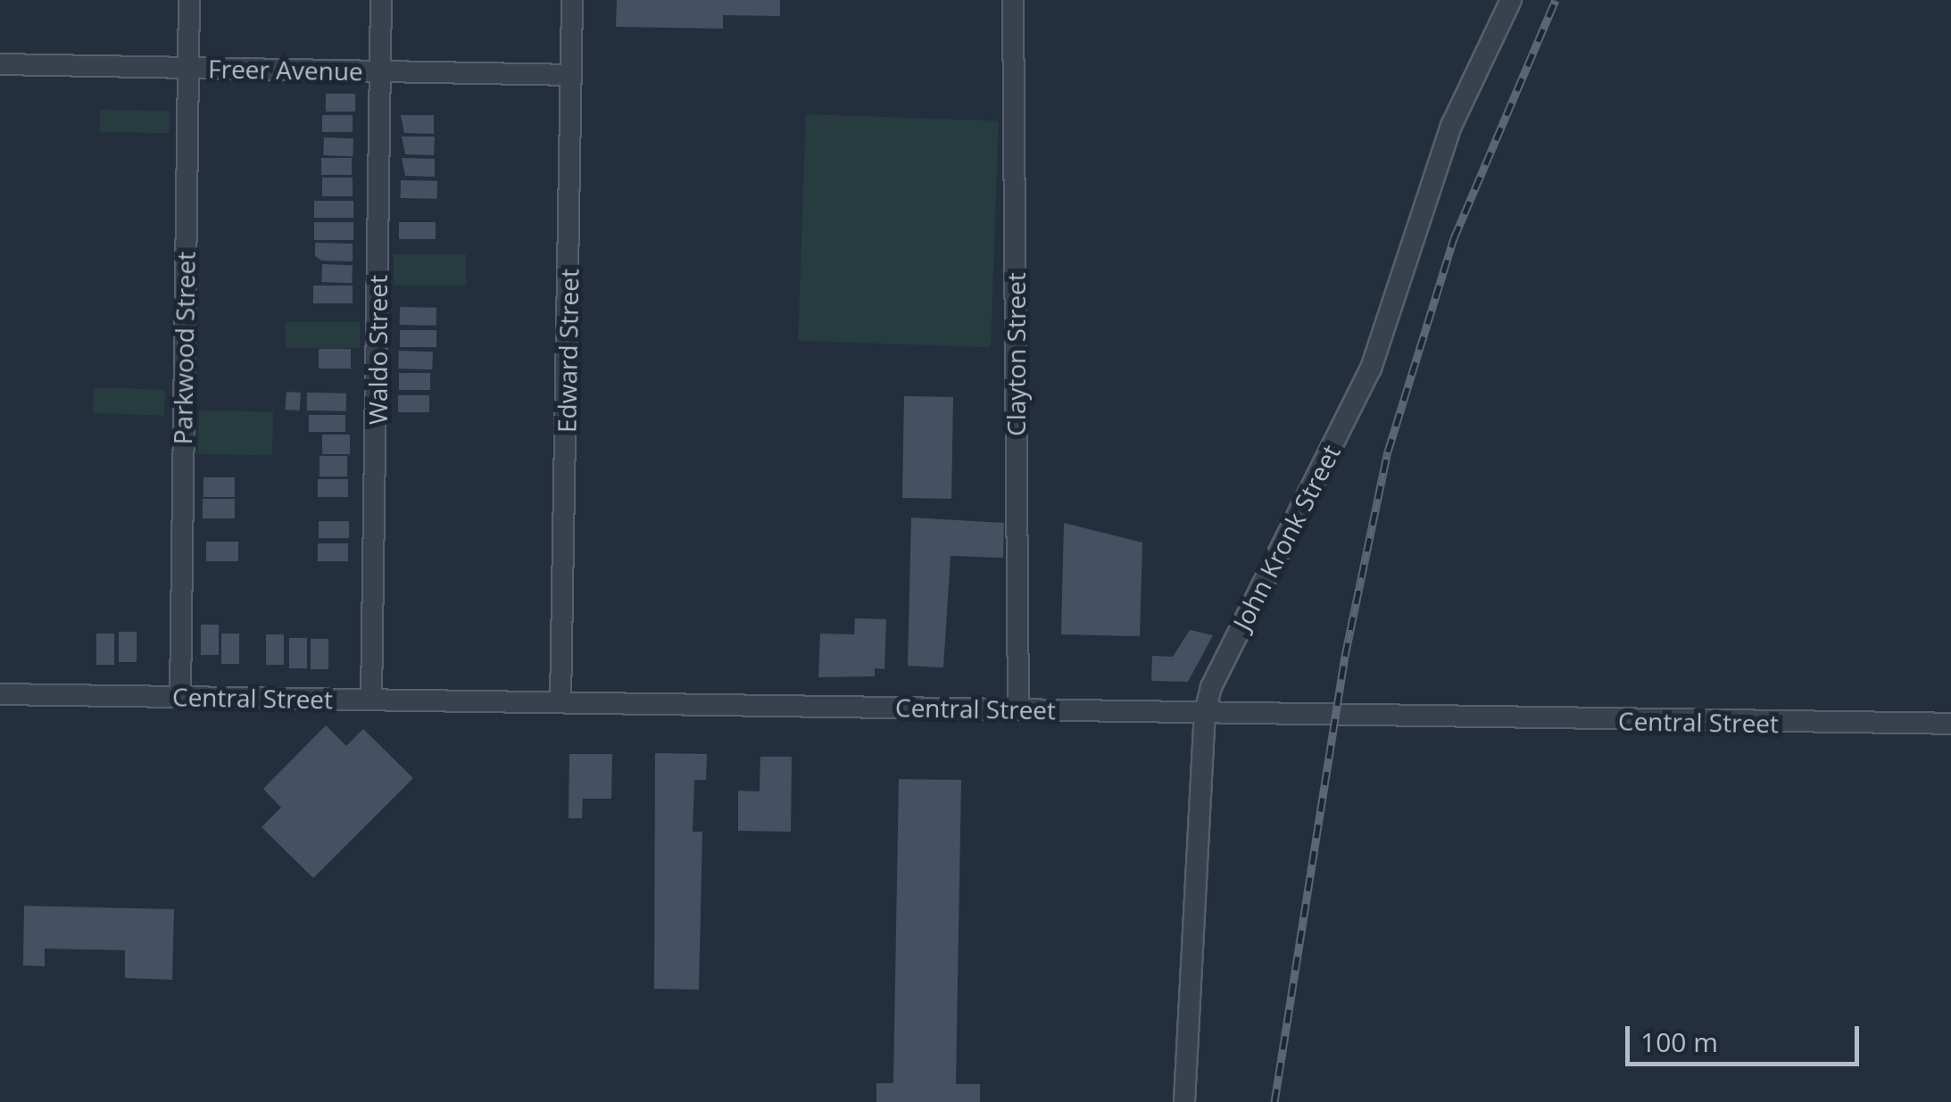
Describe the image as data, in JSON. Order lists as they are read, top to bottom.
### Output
{
  "streets": {
    "street": [
      "Freer Avenue",
      "Parkwood Street",
      "Waldo Street",
      "Edward Street",
      "Clayton Street",
      "John Kronk Street",
      "Central Street"
    ]
  },
  "crossings": [
    ["Freer Avenue", "Parkwood Street"],
    ["Freer Avenue", "Waldo Street"],
    ["Freer Avenue", "Edward Street"],
    ["Parkwood Street", "Central Street"],
    ["Waldo Street", "Central Street"],
    ["Edward Street", "Central Street"],
    ["Clayton Street", "Central Street"],
    ["John Kronk Street", "Central Street"]
  ],
  "scale_bar": "100 m"
}
